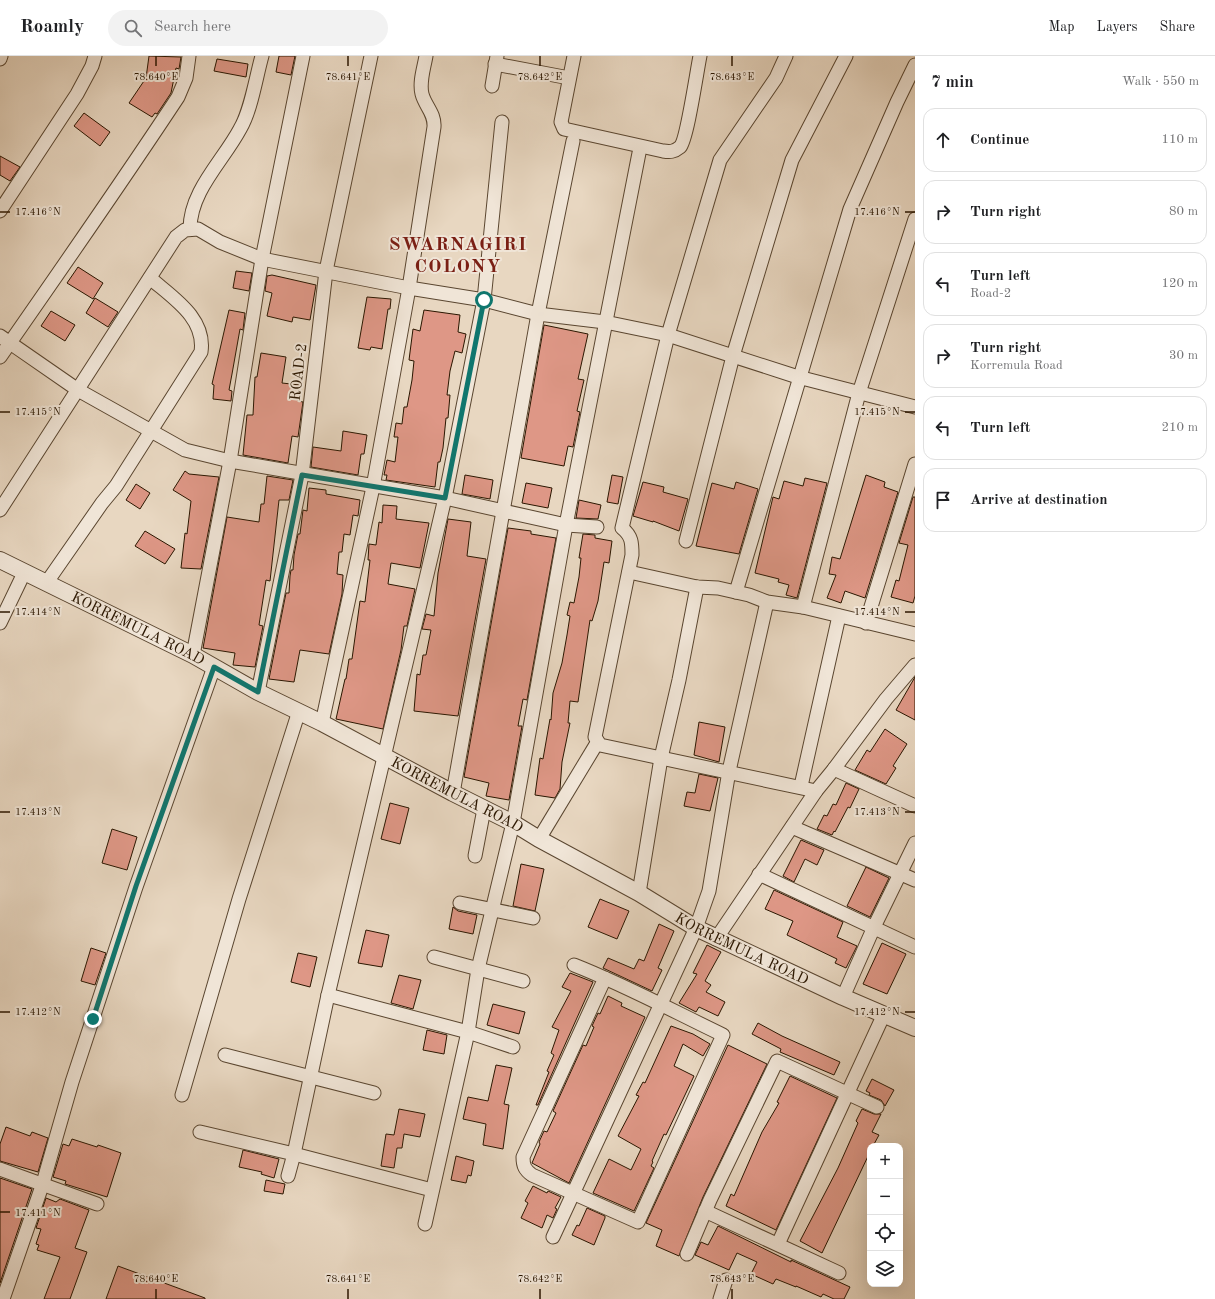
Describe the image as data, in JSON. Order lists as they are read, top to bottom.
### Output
{
  "streets": {
    "street": ["ROAD-2", "KORREMULA ROAD"]
  },
  "crossings": [
    ["ROAD-2", "KORREMULA ROAD"]
  ],
  "districts": ["SWARNAGIRI COLONY"],
  "page": {
    "header": "Roamly",
    "search": "Search here",
    "nav": ["Map", "Layers", "Share"],
    "heading": ["7 min", "Walk · 550 m"],
    "list": [
      ["Continue", "110 m"],
      ["Turn right", "80 m"],
      ["Turn left", "Road-2", "120 m"],
      ["Turn right", "Korremula Road", "30 m"],
      ["Turn left", "210 m"],
      "Arrive at destination"
    ],
    "map_buttons": ["+", "−"]
  },
  "coordinates": [
    "78.640°E",
    "78.641°E",
    "78.642°E",
    "78.643°E",
    "17.416°N",
    "17.415°N",
    "17.414°N",
    "17.413°N",
    "17.412°N",
    "17.411°N"
  ]
}
